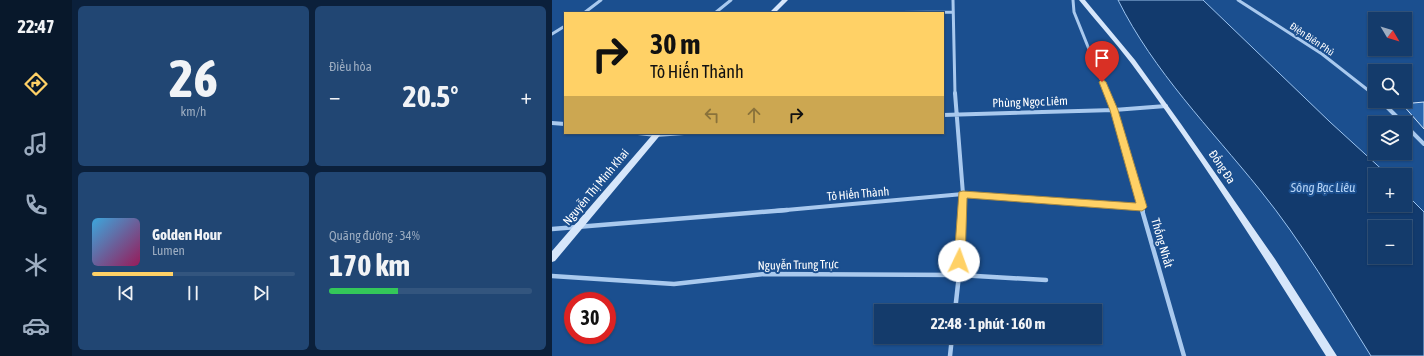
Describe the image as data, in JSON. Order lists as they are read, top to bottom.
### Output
{
  "streets": {
    "street": [
      "Điện Biên Phủ",
      "Phùng Ngọc Liêm",
      "Đống Đa",
      "Nguyễn Thị Minh Khai",
      "Tô Hiến Thành",
      "Thống Nhất",
      "Nguyễn Trung Trực"
    ]
  },
  "crossings": [
    ["Phùng Ngọc Liêm", "Đống Đa"],
    ["Phùng Ngọc Liêm", "Thống Nhất"],
    ["Nguyễn Thị Minh Khai", "Tô Hiến Thành"],
    ["Tô Hiến Thành", "Thống Nhất"]
  ],
  "water": ["Sông Bạc Liêu"],
  "north": "bottom right",
  "page": {
    "tabs": "22:47",
    "tile": [
      ["26", "km/h"],
      "Điều hòa",
      ["Quãng đường · 34%", "170 km"]
    ],
    "map_buttons": ["+", "−"],
    "turn": ["30 m", "Tô Hiến Thành"],
    "heat": ["−", "20.5°", "+"],
    "song": ["Golden Hour", "Lumen"],
    "limit": "30",
    "trip": "22:48 · 1 phút · 160 m"
  }
}
